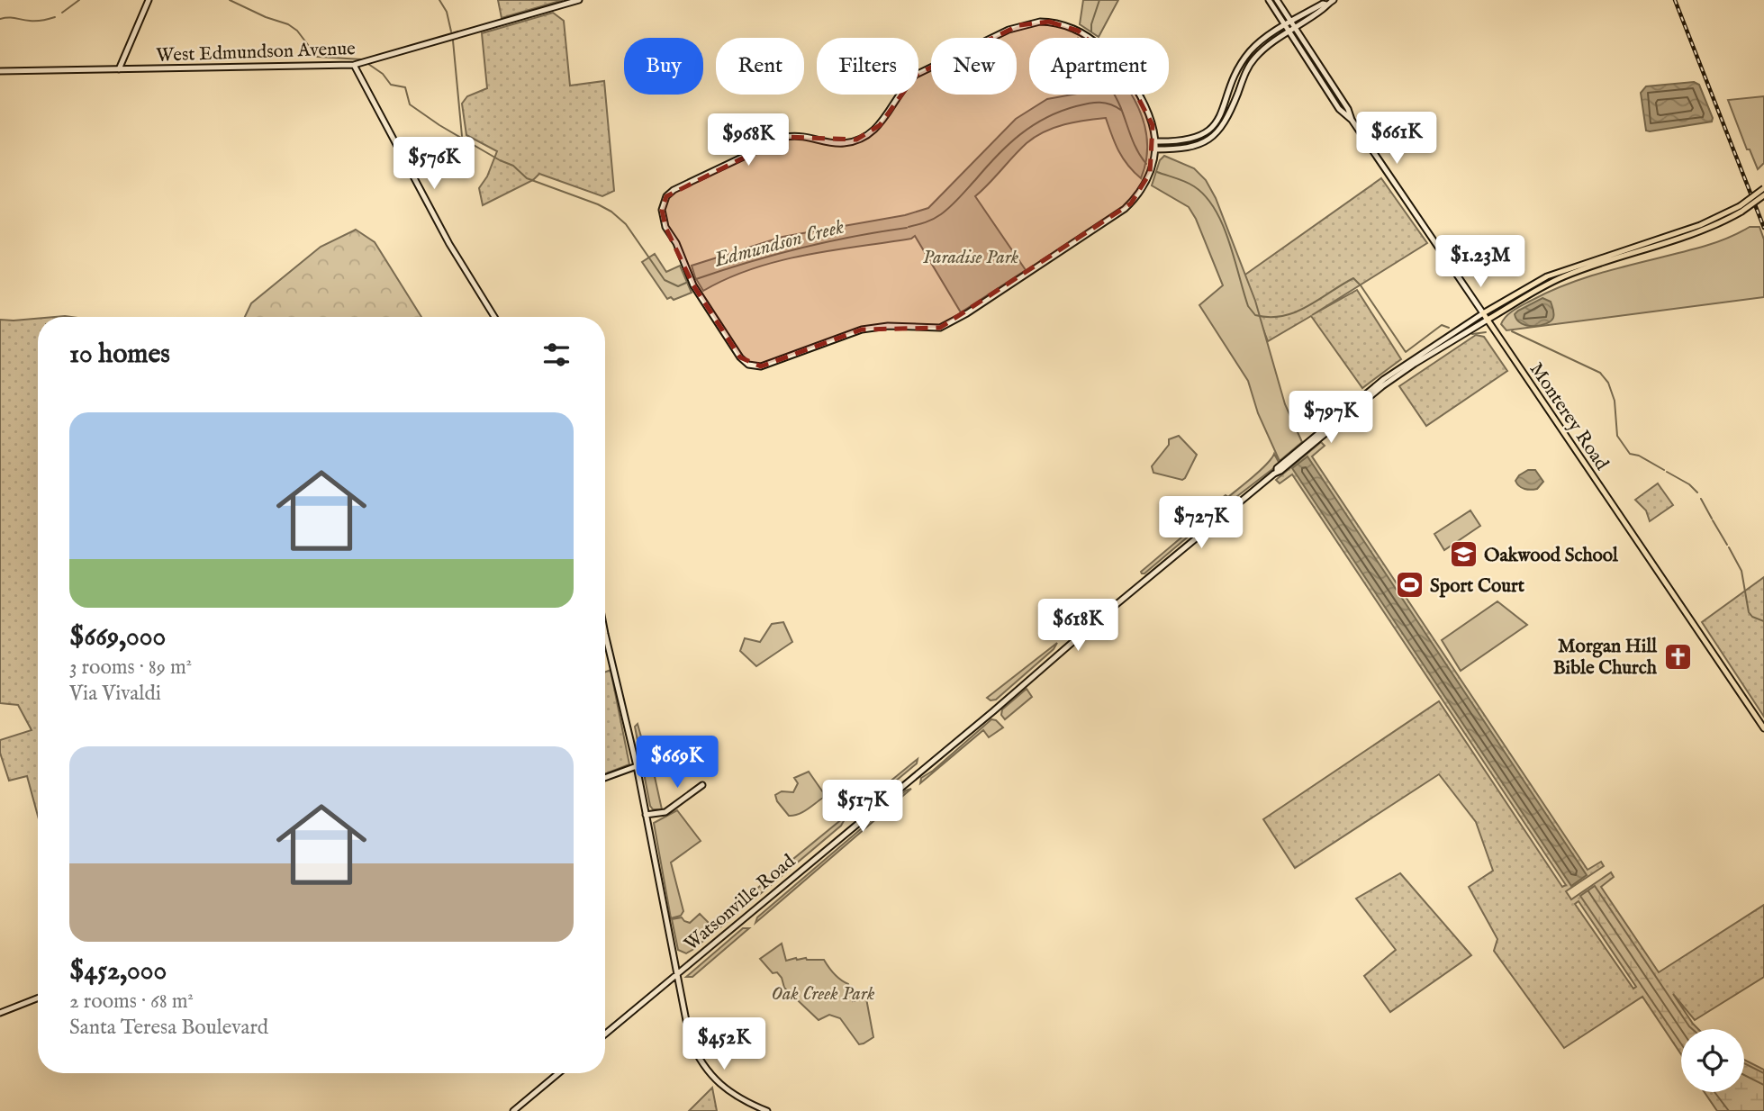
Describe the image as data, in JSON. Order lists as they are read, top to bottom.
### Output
{
  "streets": {
    "main road": ["Monterey Road"],
    "street": ["West Edmundson Avenue", "Watsonville Road"]
  },
  "crossings": [
    ["Monterey Road", "Watsonville Road"]
  ],
  "water": ["Edmundson Creek"],
  "parks": ["Paradise Park", "Oak Creek Park"],
  "places": {
    "school or university": ["Oakwood School"],
    "sports": ["Sport Court"],
    "church": ["Morgan Hill Bible Church"]
  },
  "page": {
    "chip": [
      "Buy",
      "Rent",
      "Filters",
      "New",
      "Apartment"
    ],
    "price": [
      "$661K",
      "$968K",
      "$576K",
      "$1.23M",
      "$797K",
      "$727K",
      "$618K",
      "$669K",
      "$517K",
      "$452K"
    ],
    "heading": "10 homes",
    "list": [
      {
        "name": "$669,000",
        "note": "3 rooms · 89 m² · Via Vivaldi"
      },
      {
        "name": "$452,000",
        "note": "2 rooms · 68 m² · Santa Teresa Boulevard"
      }
    ]
  }
}
